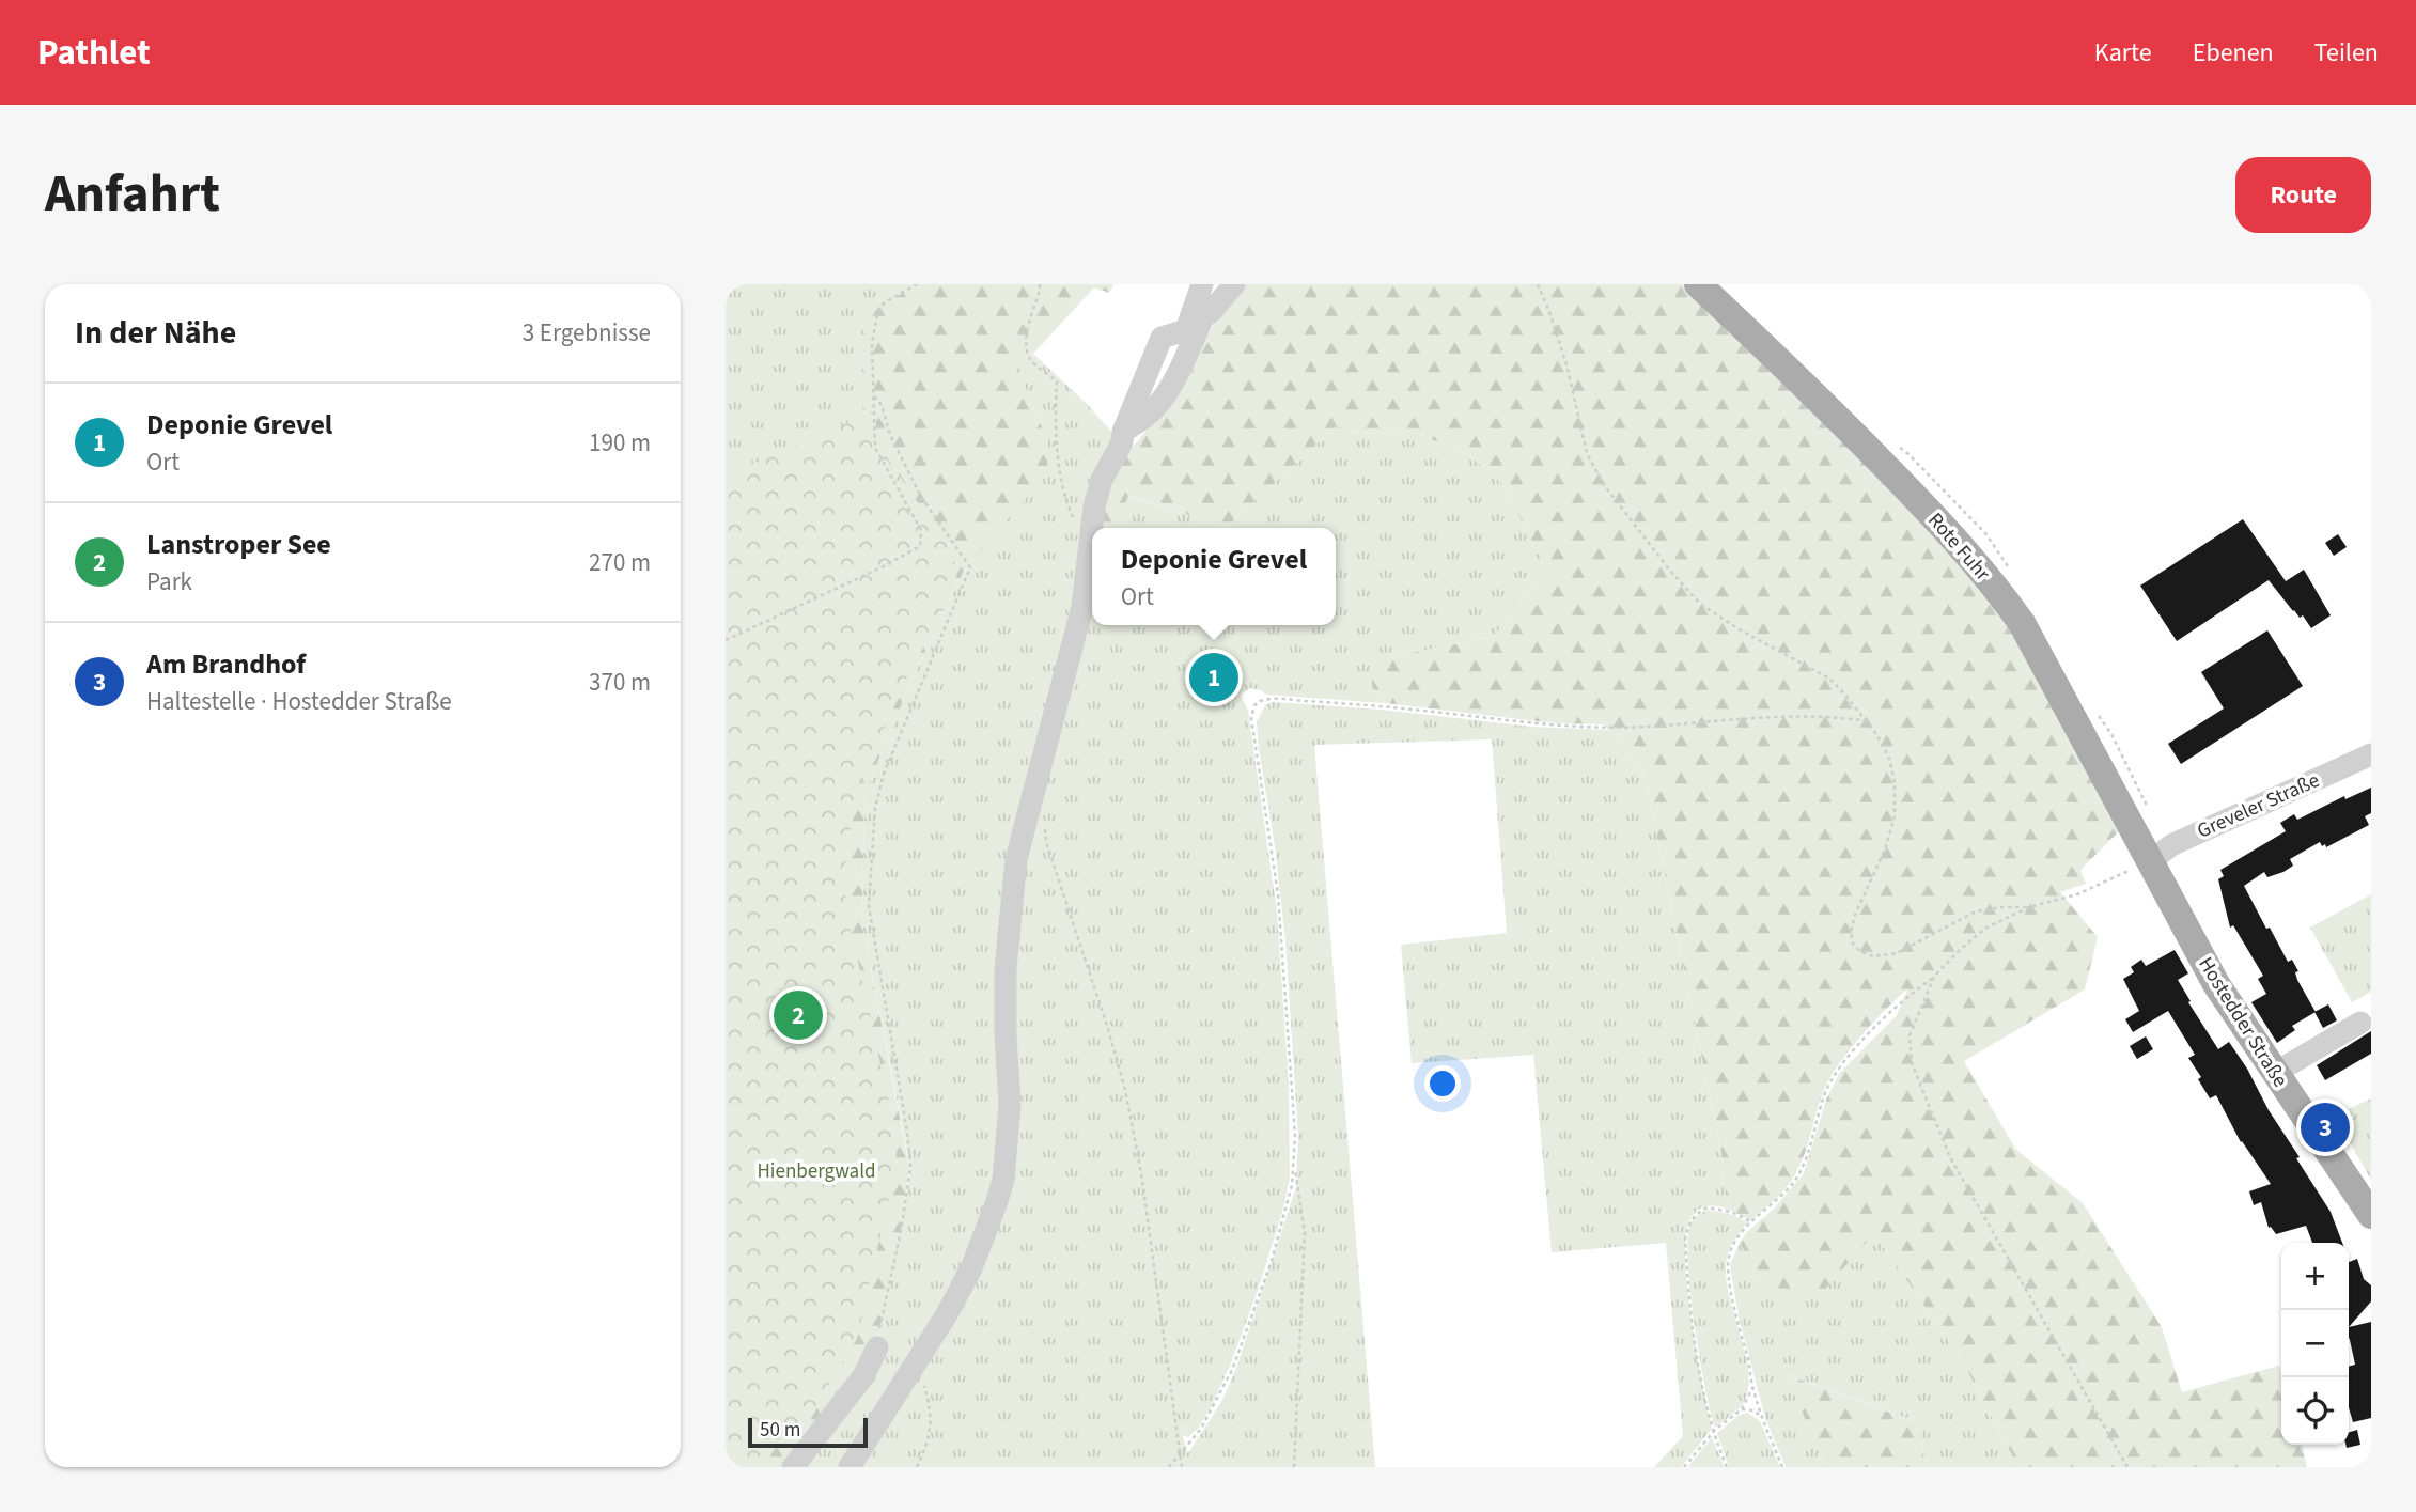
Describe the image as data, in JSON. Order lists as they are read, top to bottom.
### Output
{
  "streets": {
    "main road": ["Rote Fuhr", "Hostedder Straße"],
    "street": ["Greveler Straße"]
  },
  "crossings": [
    ["Rote Fuhr", "Greveler Straße"],
    ["Rote Fuhr", "Hostedder Straße"],
    ["Greveler Straße", "Hostedder Straße"]
  ],
  "parks": ["Hienbergwald"],
  "scale_bar": "50 m",
  "page": {
    "header": "Pathlet",
    "nav": ["Karte", "Ebenen", "Teilen"],
    "title": "Anfahrt",
    "buttons": "Route",
    "heading": ["In der Nähe", "3 Ergebnisse"],
    "list": [
      {
        "mark": "1",
        "name": "Deponie Grevel",
        "note": "Ort",
        "value": "190 m"
      },
      {
        "mark": "2",
        "name": "Lanstroper See",
        "note": "Park",
        "value": "270 m"
      },
      {
        "mark": "3",
        "name": "Am Brandhof",
        "note": "Haltestelle · Hostedder Straße",
        "value": "370 m"
      }
    ],
    "popup": ["Deponie Grevel", "Ort"],
    "pins": ["1", "2", "3"],
    "map_buttons": ["+", "−"],
    "scale": "50 m"
  }
}
